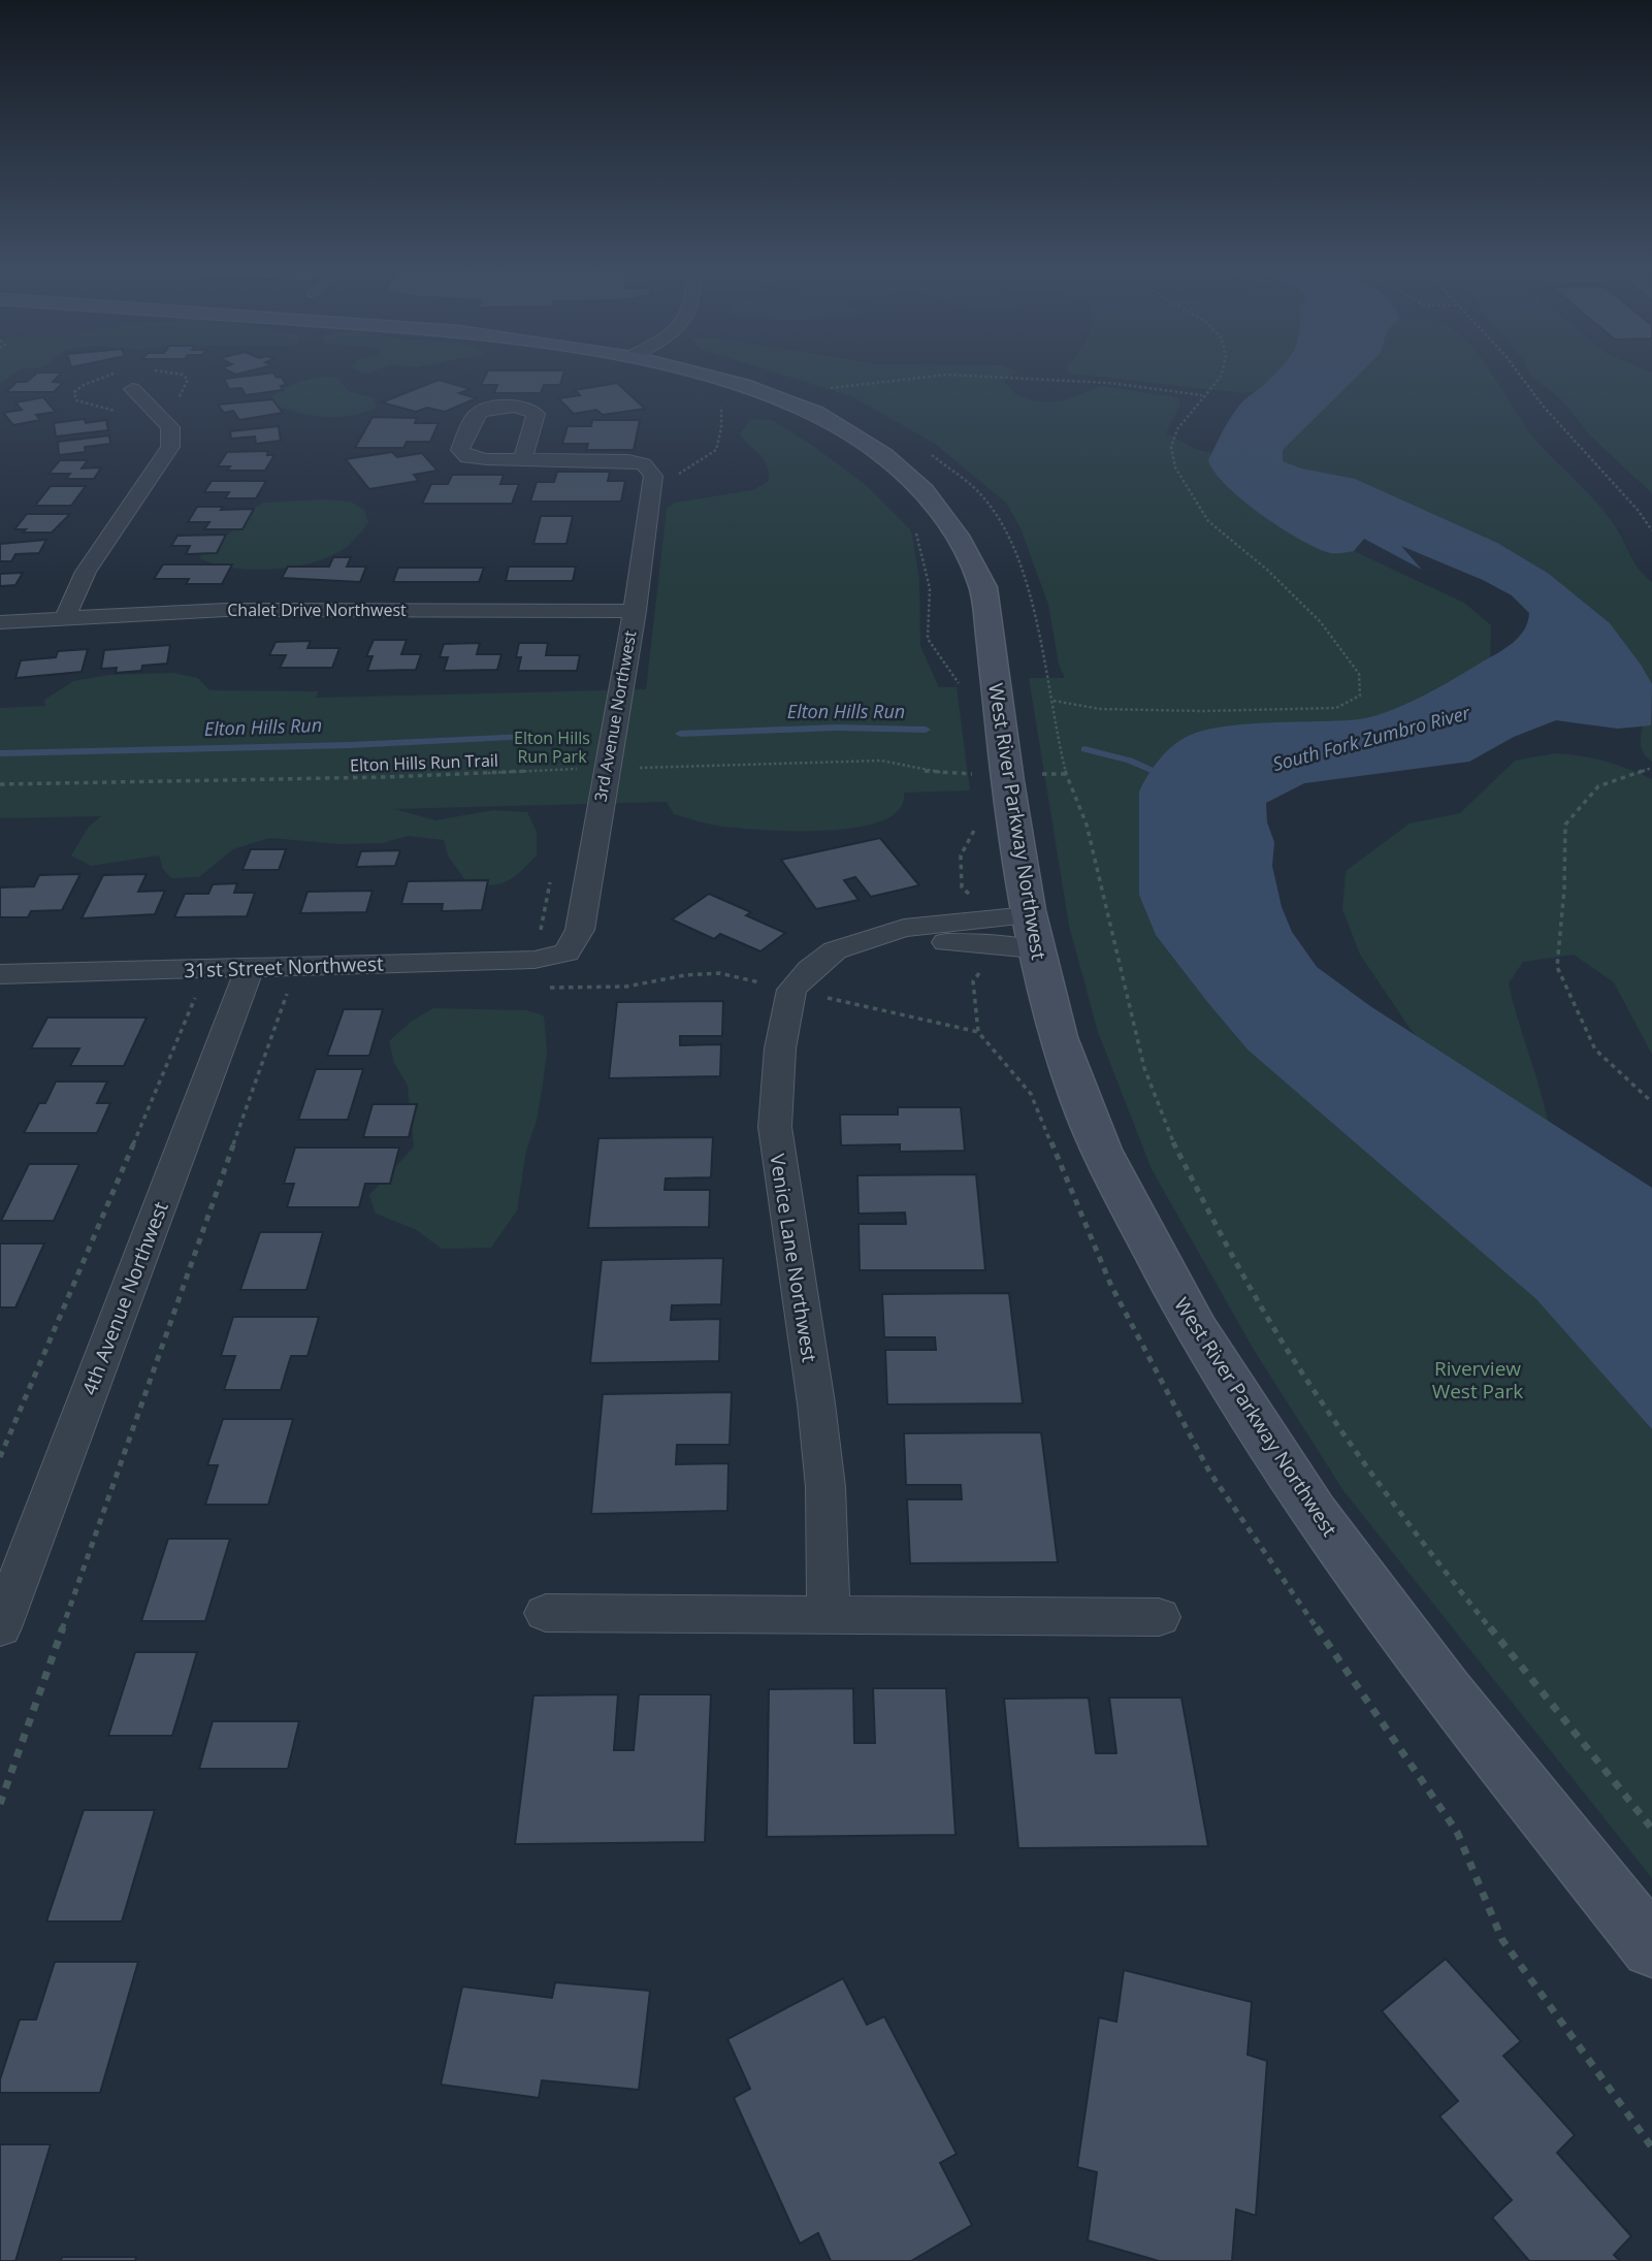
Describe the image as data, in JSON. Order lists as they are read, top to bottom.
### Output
{
  "streets": {
    "main road": ["West River Parkway Northwest"],
    "street": [
      "Chalet Drive Northwest",
      "3rd Avenue Northwest",
      "31st Street Northwest",
      "Venice Lane Northwest",
      "4th Avenue Northwest"
    ],
    "path": ["Elton Hills Run Trail"]
  },
  "crossings": [
    ["Chalet Drive Northwest", "3rd Avenue Northwest"],
    ["3rd Avenue Northwest", "Elton Hills Run Trail"],
    ["3rd Avenue Northwest", "31st Street Northwest"],
    ["West River Parkway Northwest", "Venice Lane Northwest"],
    ["31st Street Northwest", "4th Avenue Northwest"]
  ],
  "water": ["Elton Hills Run", "South Fork Zumbro River"],
  "parks": ["Elton Hills Run Park", "Riverview West Park"]
}
